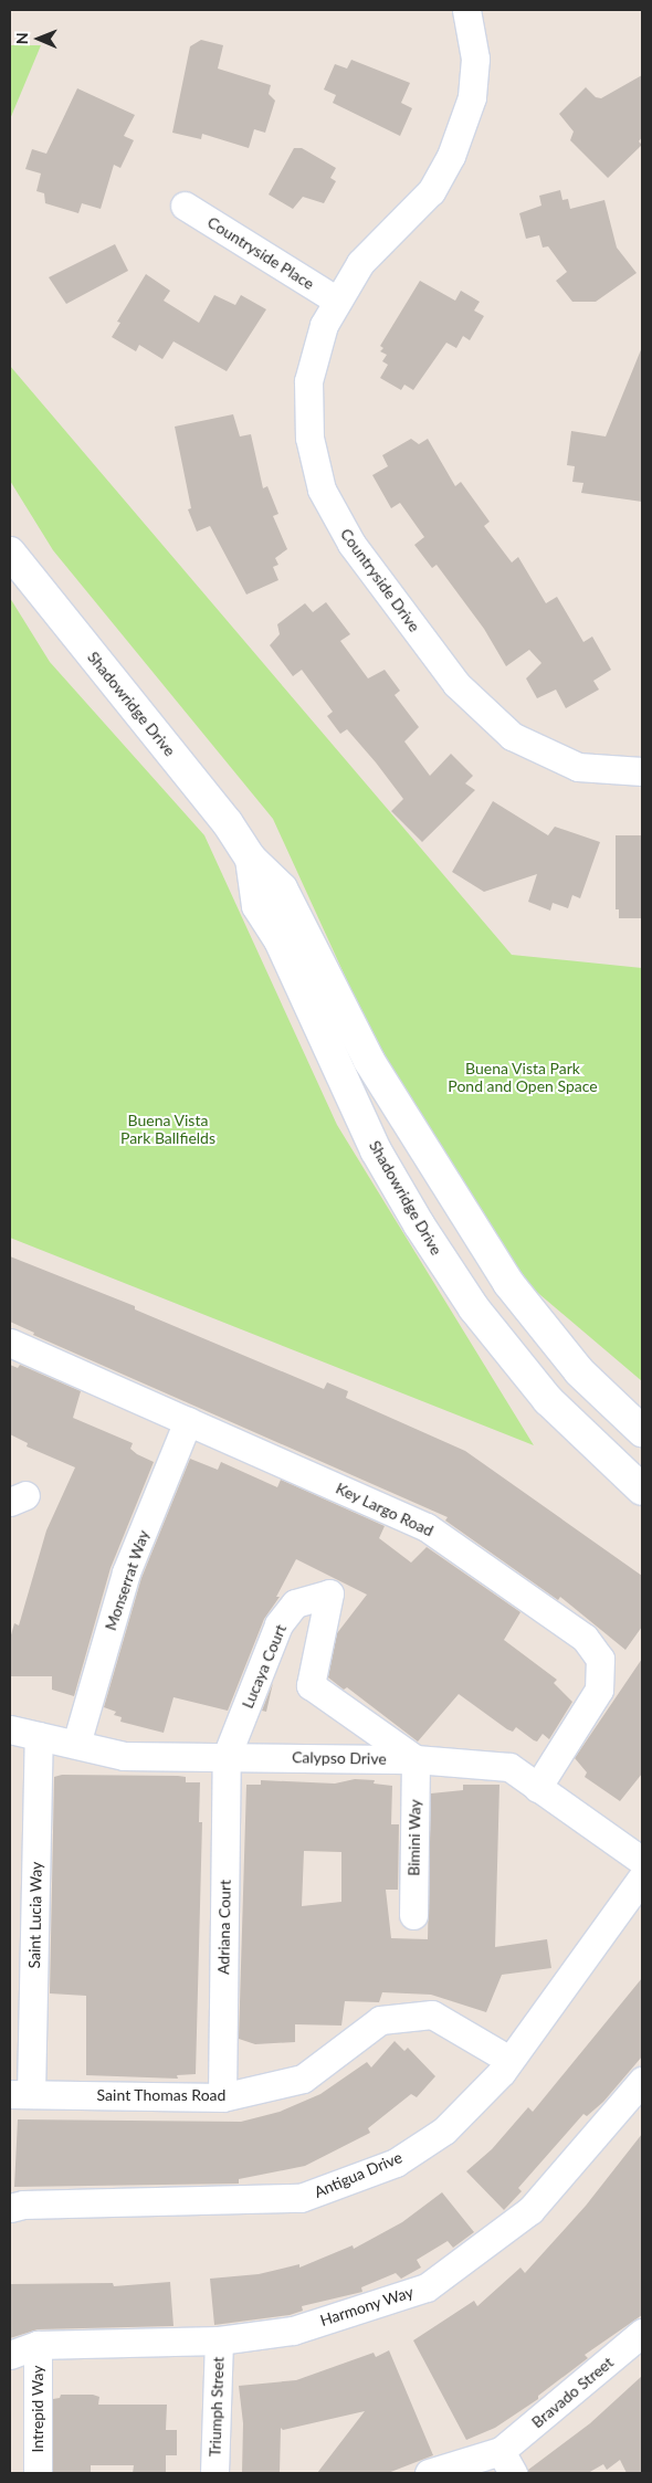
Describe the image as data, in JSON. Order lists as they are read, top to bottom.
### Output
{
  "streets": {
    "street": [
      "Countryside Place",
      "Countryside Drive",
      "Shadowridge Drive",
      "Key Largo Road",
      "Monserrat Way",
      "Lucaya Court",
      "Calypso Drive",
      "Bimini Way",
      "Saint Lucia Way",
      "Adriana Court",
      "Saint Thomas Road",
      "Antigua Drive",
      "Harmony Way",
      "Bravado Street",
      "Triumph Street",
      "Intrepid Way"
    ]
  },
  "crossings": [
    ["Countryside Place", "Countryside Drive"],
    ["Key Largo Road", "Monserrat Way"],
    ["Key Largo Road", "Calypso Drive"],
    ["Monserrat Way", "Calypso Drive"],
    ["Lucaya Court", "Calypso Drive"],
    ["Lucaya Court", "Bimini Way"],
    ["Lucaya Court", "Adriana Court"],
    ["Calypso Drive", "Bimini Way"],
    ["Calypso Drive", "Saint Lucia Way"],
    ["Calypso Drive", "Adriana Court"],
    ["Saint Lucia Way", "Saint Thomas Road"],
    ["Adriana Court", "Saint Thomas Road"],
    ["Saint Thomas Road", "Antigua Drive"],
    ["Harmony Way", "Triumph Street"],
    ["Harmony Way", "Intrepid Way"]
  ],
  "parks": ["Buena Vista Park Pond and Open Space", "Buena Vista Park Ballfields"],
  "north": "left"
}
